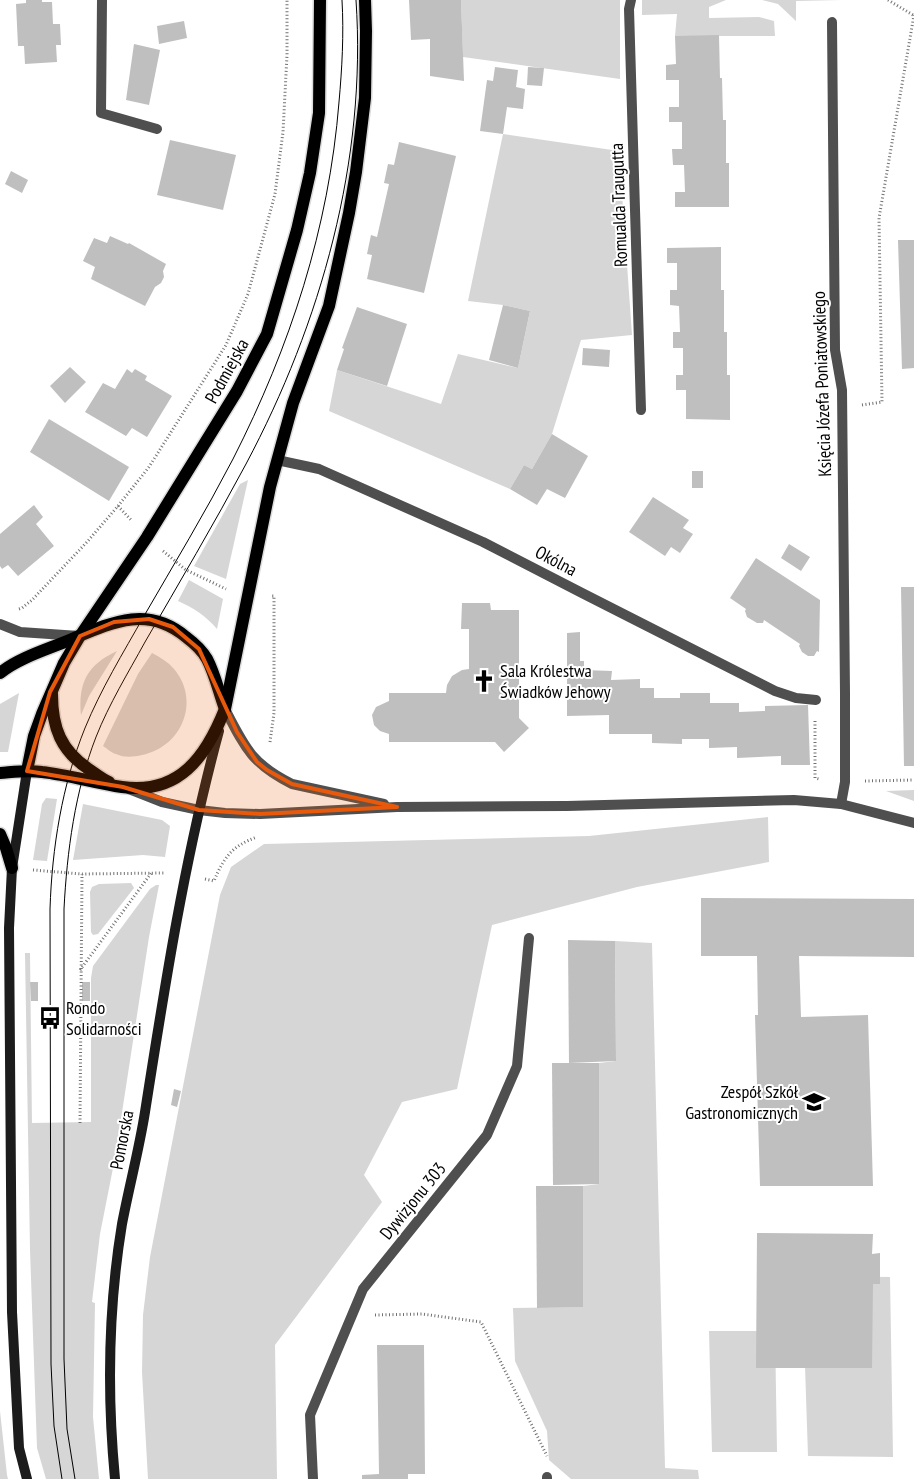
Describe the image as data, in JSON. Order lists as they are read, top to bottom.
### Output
{
  "streets": {
    "main road": ["Podmiejska", "Pomorska"],
    "street": [
      "Romualda Traugutta",
      "Księcia Józefa Poniatowskiego",
      "Okólna",
      "Dywizjonu 303"
    ]
  },
  "places": {
    "church": ["Sala Królestwa Świadków Jehowy"],
    "bus stop": ["Rondo Solidarności"],
    "school or university": ["Zespół Szkół Gastronomicznych"]
  }
}
